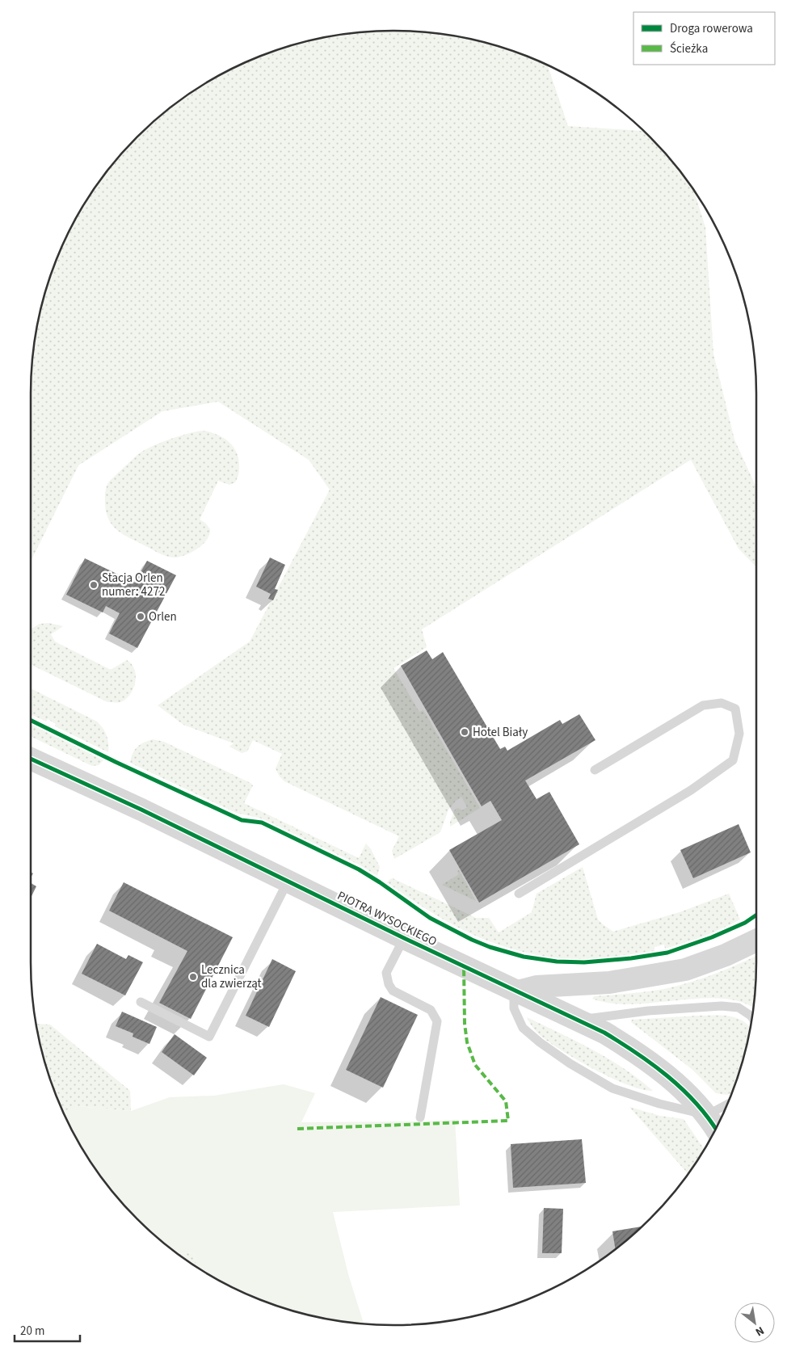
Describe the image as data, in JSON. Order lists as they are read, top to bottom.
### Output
{
  "streets": {
    "street": ["PIOTRA WYSOCKIEGO"]
  },
  "places": [
    "Stacja Orlen numer: 4272",
    "Orlen",
    "Hotel Biały",
    "Lecznica dla zwierząt"
  ],
  "legend": ["Droga rowerowa", "Ścieżka"],
  "scale_bar": "20 m",
  "north": "bottom right"
}
